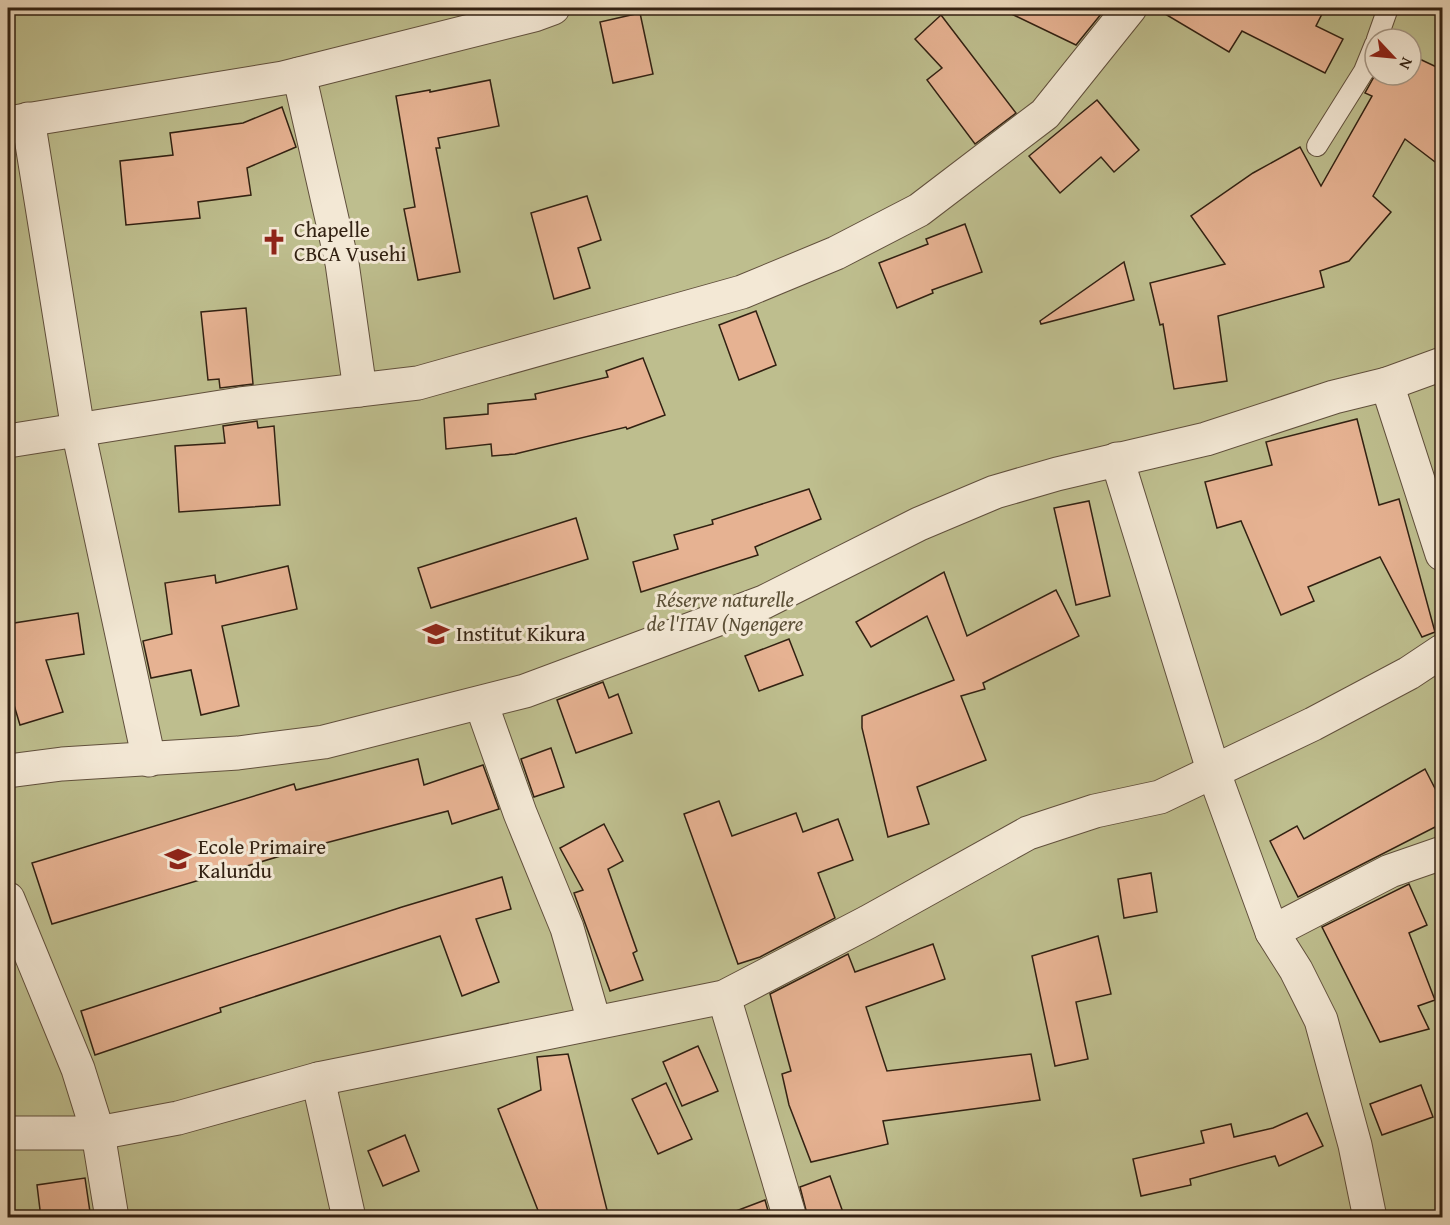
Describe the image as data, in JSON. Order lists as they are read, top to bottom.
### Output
{
  "parks": ["Réserve naturelle de l'ITAV (Ngengere"],
  "places": {
    "church": ["Chapelle CBCA Vusehi"],
    "school or university": ["Institut Kikura", "Ecole Primaire Kalundu"]
  },
  "north": "bottom right"
}
